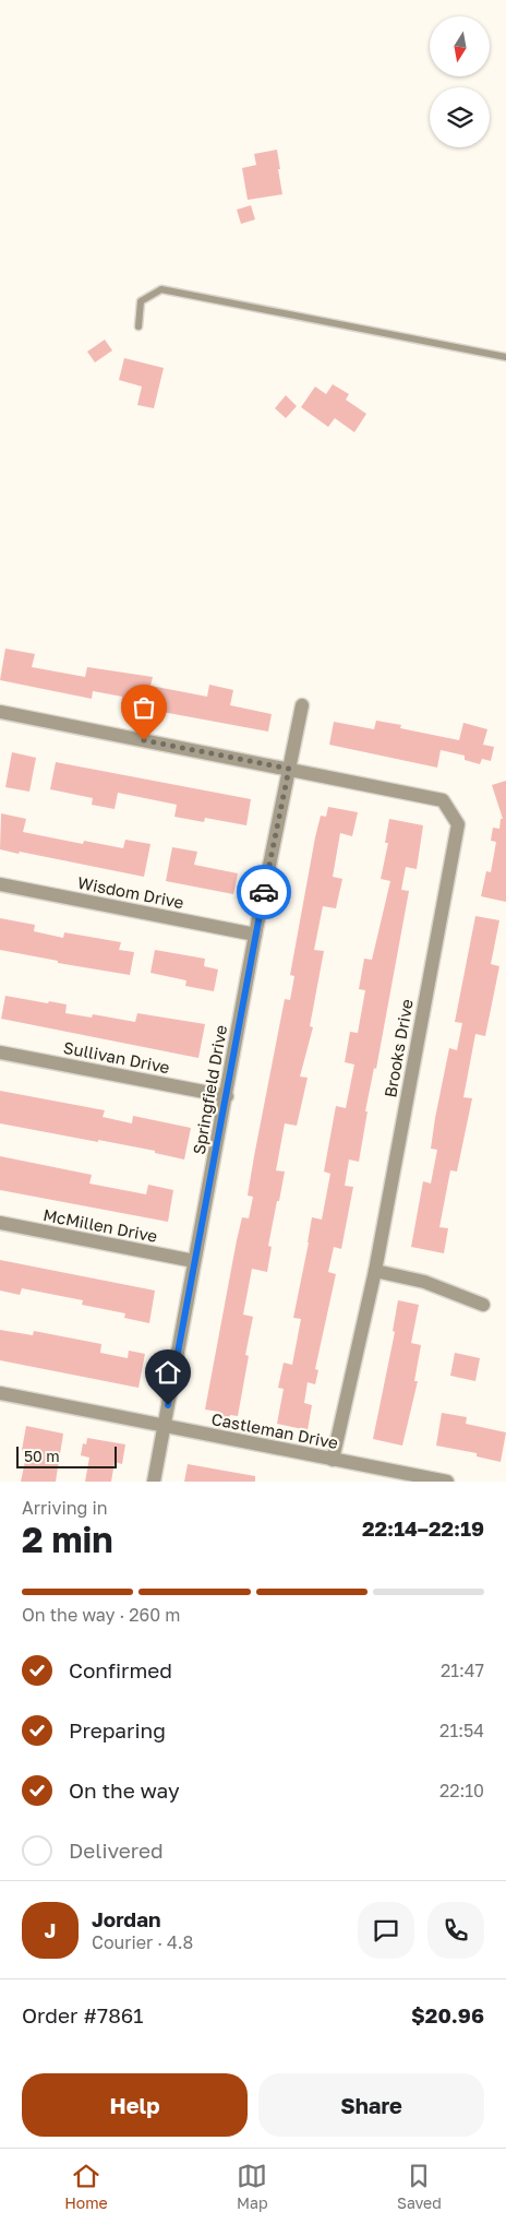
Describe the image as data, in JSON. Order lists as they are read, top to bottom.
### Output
{
  "streets": {
    "street": [
      "Wisdom Drive",
      "Brooks Drive",
      "Sullivan Drive",
      "Springfield Drive",
      "McMillen Drive",
      "Castleman Drive"
    ]
  },
  "crossings": [
    ["Wisdom Drive", "Springfield Drive"],
    ["Brooks Drive", "Springfield Drive"],
    ["Brooks Drive", "Castleman Drive"],
    ["Sullivan Drive", "Springfield Drive"],
    ["Springfield Drive", "McMillen Drive"],
    ["Springfield Drive", "Castleman Drive"]
  ],
  "scale_bar": "50 m",
  "north": "bottom",
  "page": {
    "scale": "50 m",
    "heading": ["2 min", "Arriving in", "22:14–22:19"],
    "panel": [
      "Jordan",
      "Courier · 4.8",
      "Order #7861",
      "$20.96"
    ],
    "bar": "On the way · 260 m",
    "list": [
      ["Confirmed", "21:47"],
      ["Preparing", "21:54"],
      ["On the way", "22:10"],
      "Delivered"
    ],
    "round": "J",
    "buttons": ["Help", "Share"],
    "tabs": ["Home", "Map", "Saved"]
  }
}
